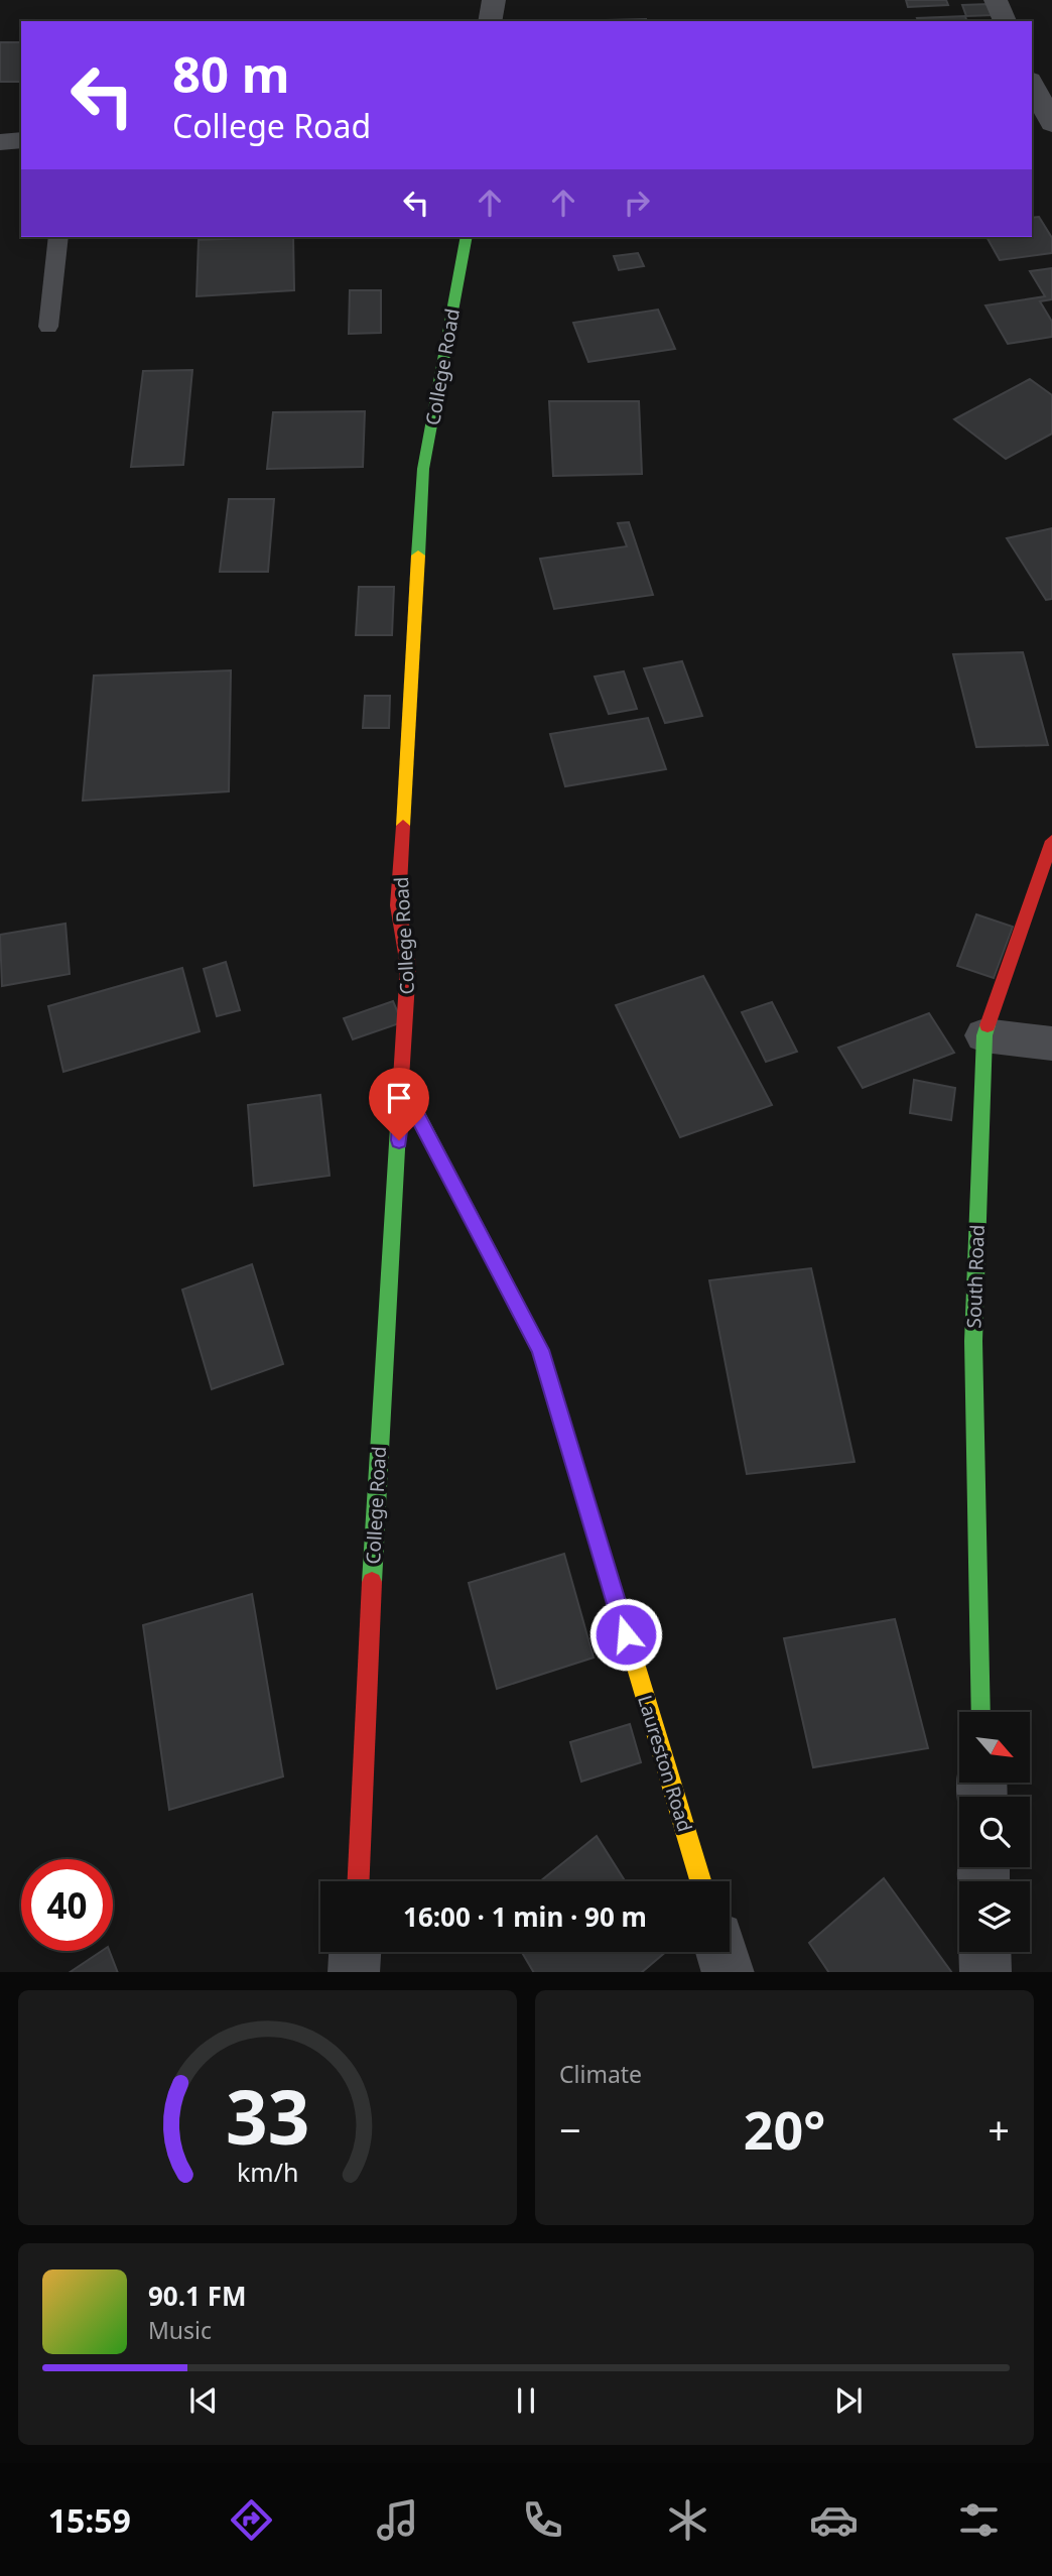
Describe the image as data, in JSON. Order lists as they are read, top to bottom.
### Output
{
  "streets": {
    "street": ["College Road", "South Road", "Laureston Road"]
  },
  "crossings": [
    ["College Road", "Laureston Road"]
  ],
  "north": "bottom right",
  "page": {
    "turn": ["80 m", "College Road"],
    "limit": "40",
    "trip": "16:00 · 1 min · 90 m",
    "tile": "Climate",
    "heat": ["−", "20°", "+"],
    "song": ["90.1 FM", "Music"],
    "tabs": "15:59",
    "gauge": ["33", "km/h"]
  }
}
